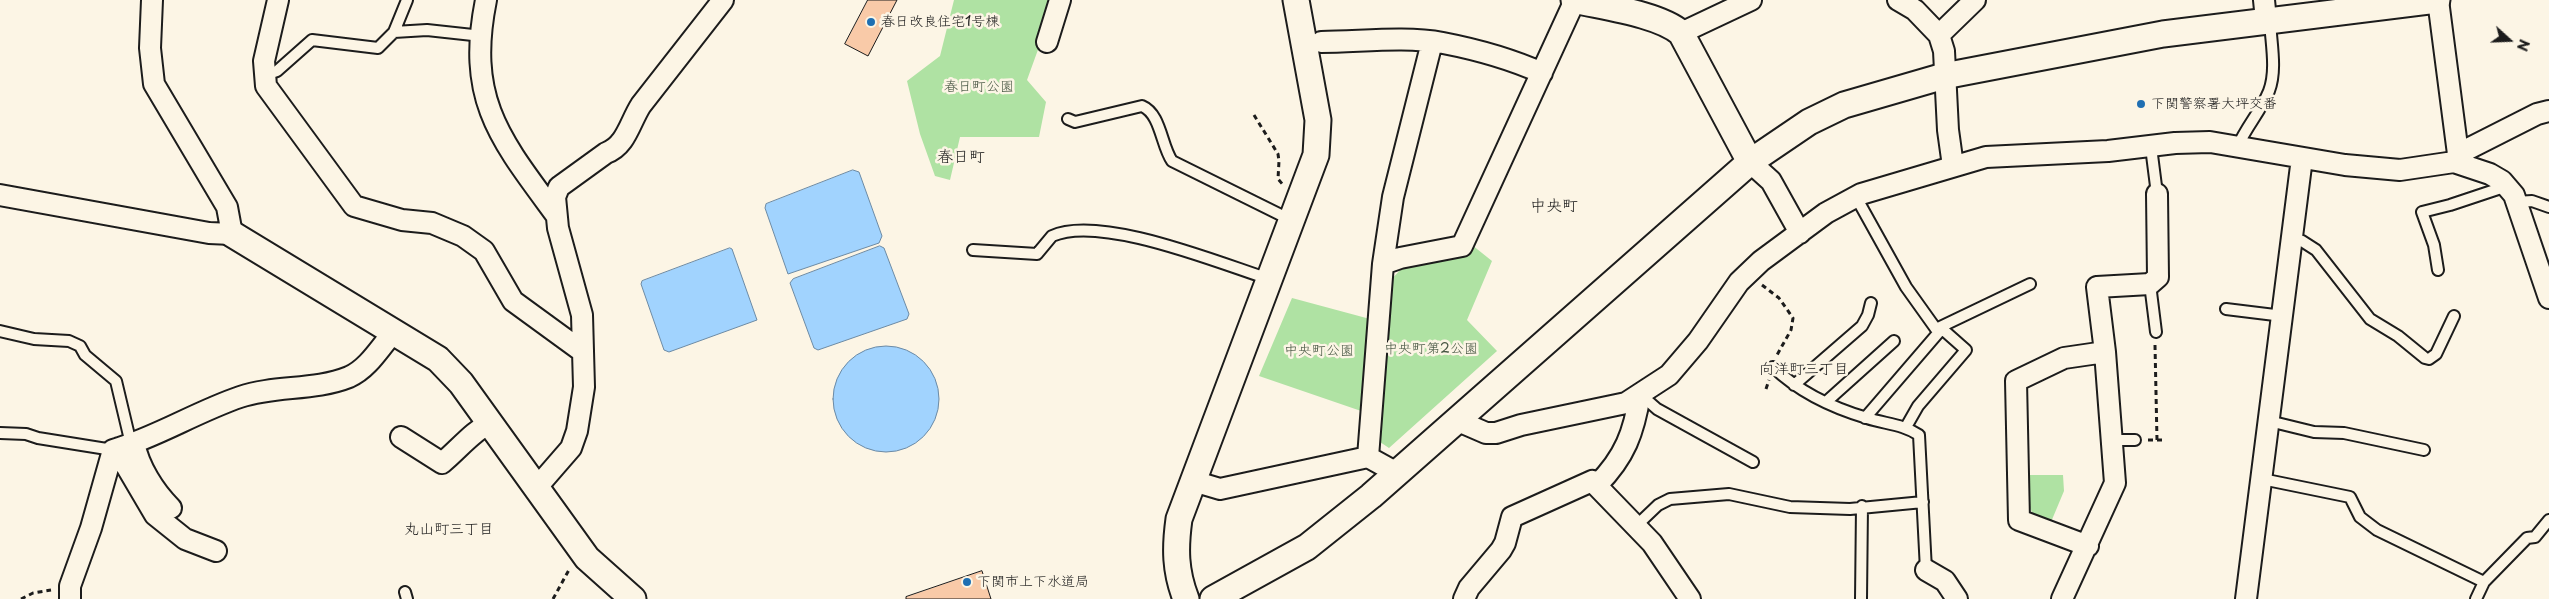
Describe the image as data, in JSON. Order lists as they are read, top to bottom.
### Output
{
  "districts": [
    "春日町",
    "中央町",
    "向洋町三丁目",
    "丸山町三丁目"
  ],
  "parks": ["春日町公園", "中央町第2公園", "中央町公園"],
  "places": ["春日改良住宅1号棟", "下関警察署大坪交番", "下関市上下水道局"],
  "north": "right"
}
